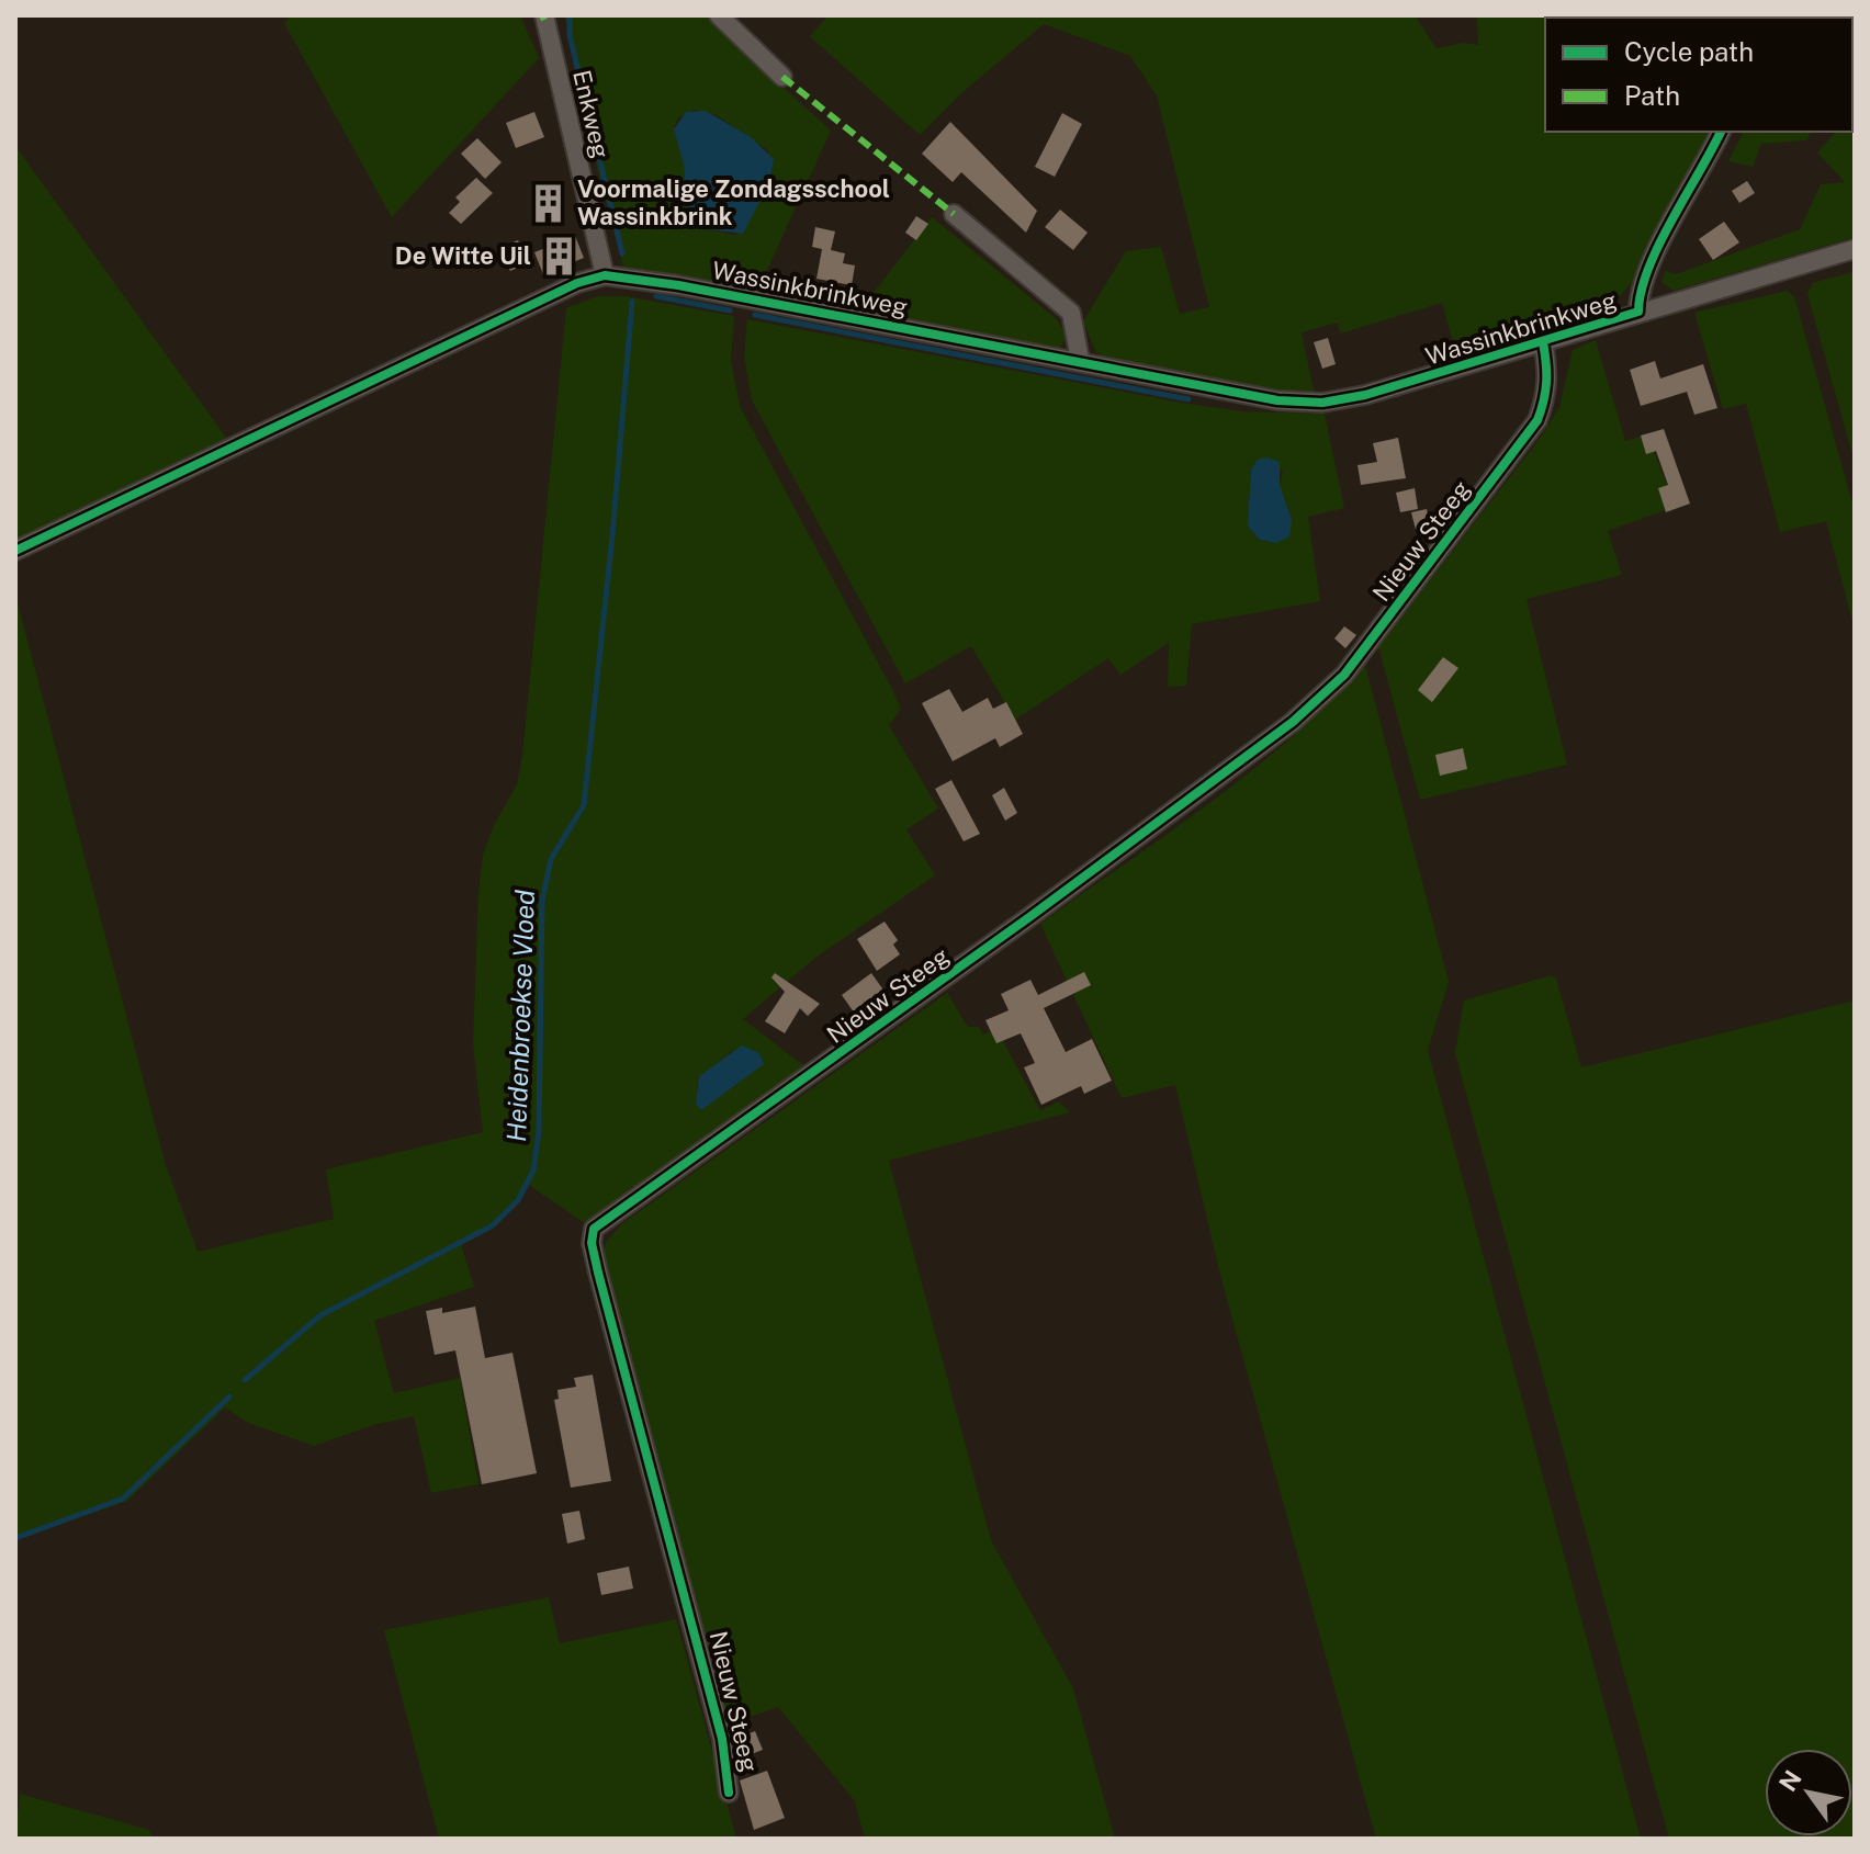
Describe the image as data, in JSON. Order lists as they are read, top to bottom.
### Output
{
  "streets": {
    "street": ["Enkweg", "Wassinkbrinkweg", "Nieuw Steeg"]
  },
  "crossings": [
    ["Enkweg", "Wassinkbrinkweg"],
    ["Wassinkbrinkweg", "Nieuw Steeg"]
  ],
  "water": ["Heidenbroekse Vloed"],
  "places": {
    "building": ["Voormalige Zondagsschool Wassinkbrink", "De Witte Uil"]
  },
  "legend": ["Cycle path", "Path"],
  "north": "top left"
}
